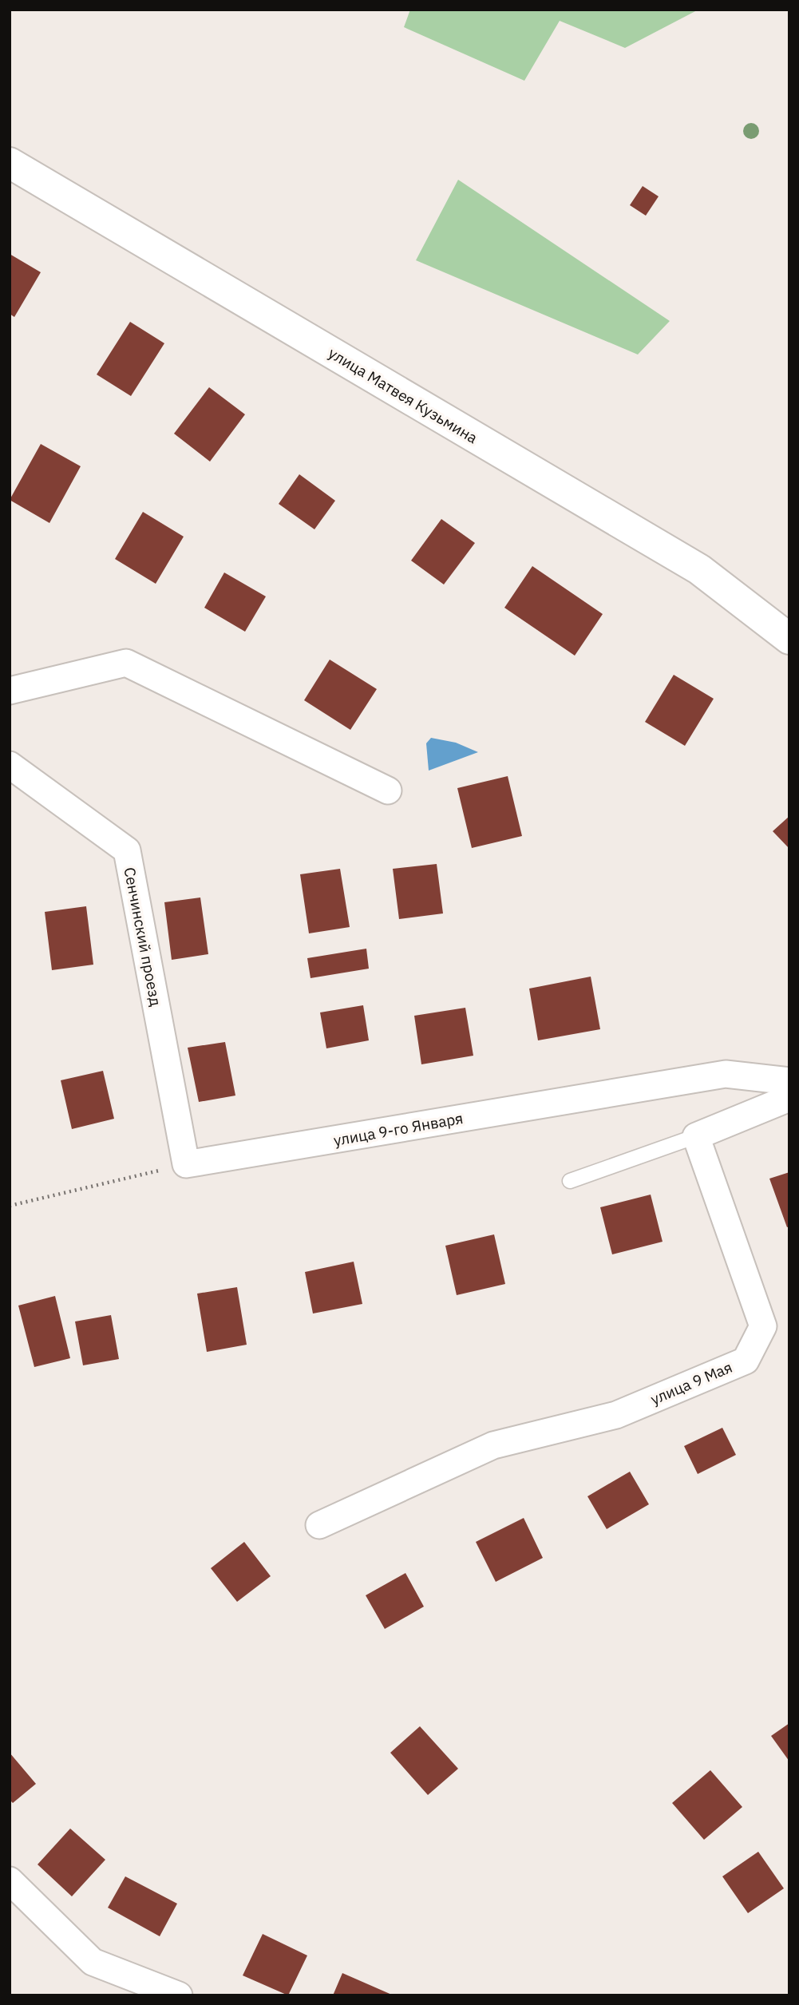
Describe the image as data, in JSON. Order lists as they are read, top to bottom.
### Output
{
  "streets": {
    "main road": ["улица Матвея Кузьмина"],
    "street": ["Сенчинский проезд", "улица 9-го Января", "улица 9 Мая"]
  },
  "crossings": [
    ["Сенчинский проезд", "улица 9-го Января"]
  ]
}
